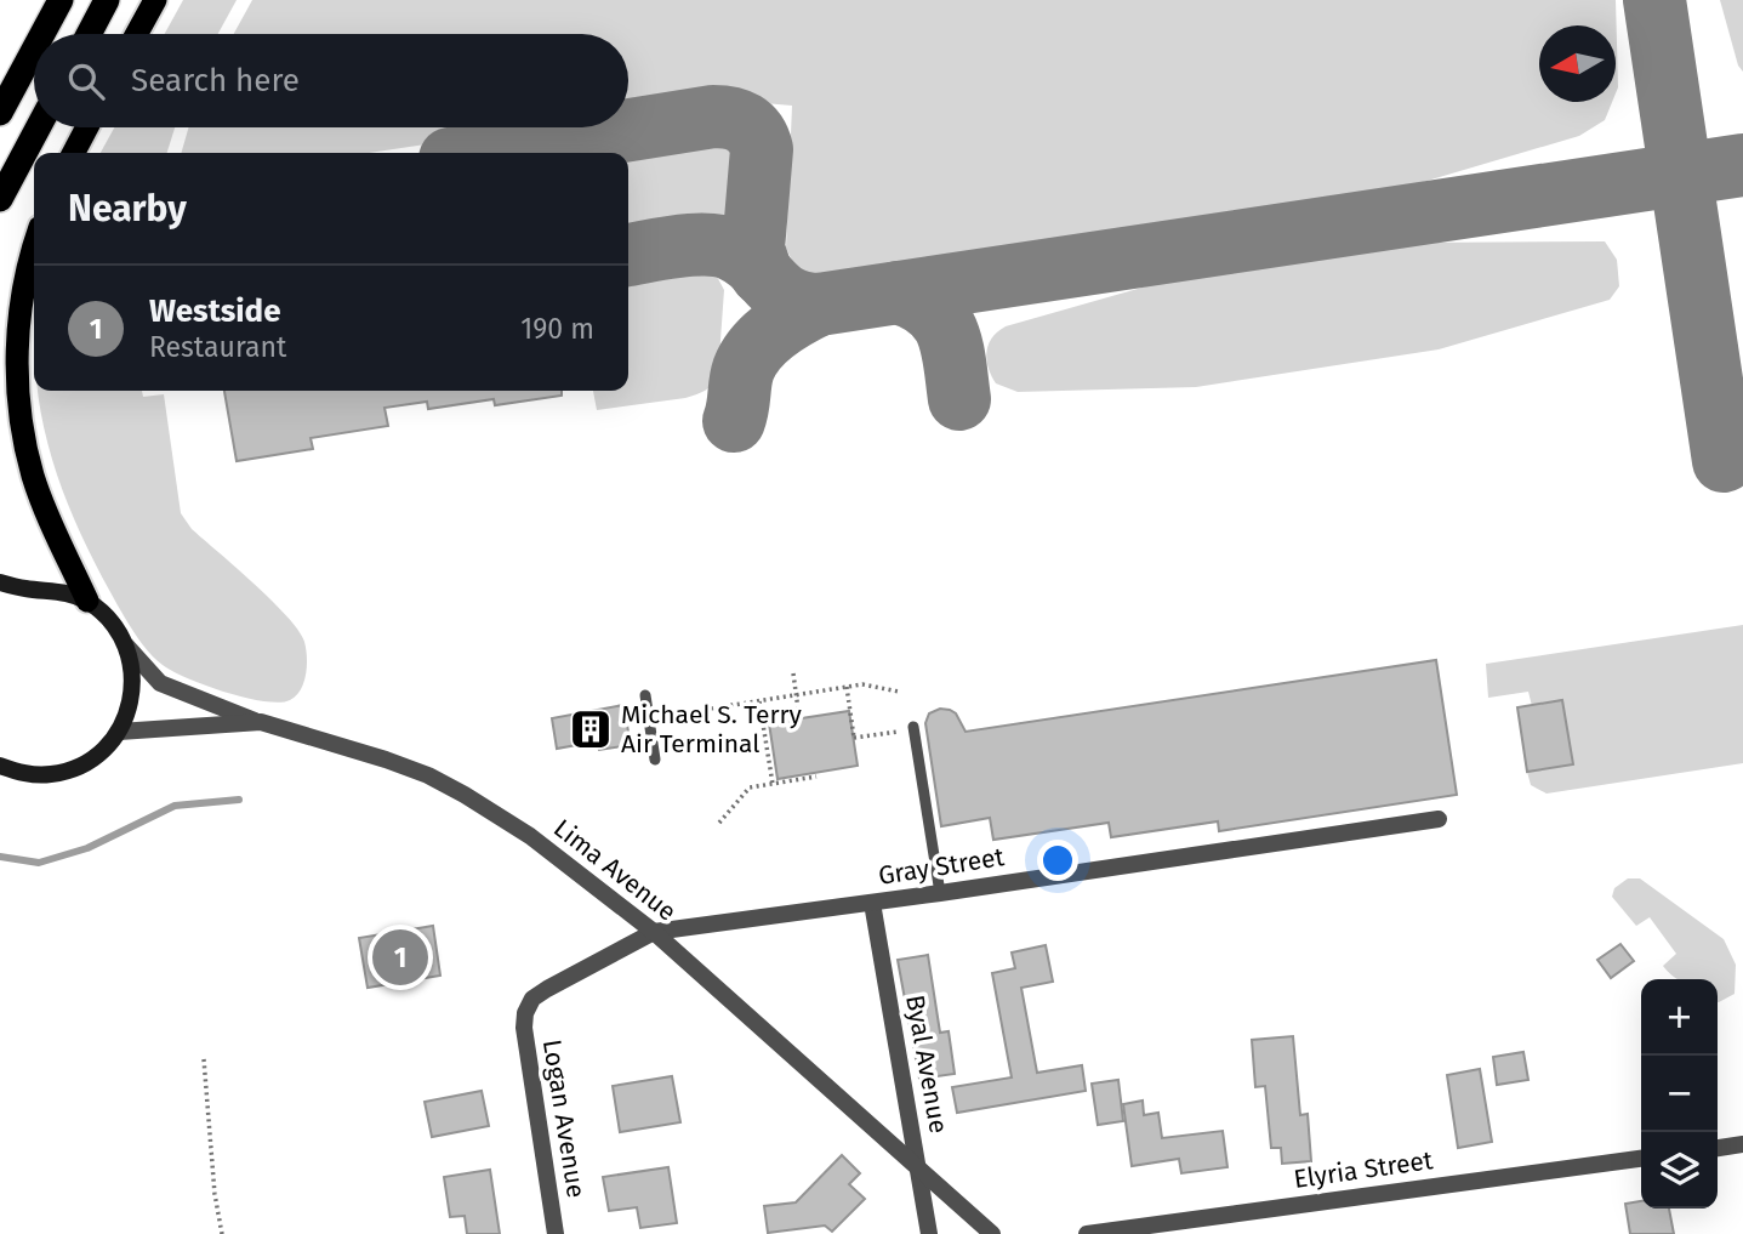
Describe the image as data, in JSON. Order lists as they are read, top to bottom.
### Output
{
  "streets": {
    "street": [
      "Gray Street",
      "Lima Avenue",
      "Byal Avenue",
      "Logan Avenue",
      "Elyria Street"
    ]
  },
  "crossings": [
    ["Gray Street", "Lima Avenue"],
    ["Gray Street", "Byal Avenue"],
    ["Gray Street", "Logan Avenue"],
    ["Lima Avenue", "Byal Avenue"],
    ["Lima Avenue", "Logan Avenue"]
  ],
  "places": {
    "building": ["Michael S. Terry Air Terminal"]
  },
  "north": "left",
  "page": {
    "search": "Search here",
    "heading": "Nearby",
    "list": [
      {
        "mark": "1",
        "name": "Westside",
        "note": "Restaurant",
        "value": "190 m"
      }
    ],
    "pins": "1",
    "map_buttons": ["+", "−"]
  }
}
